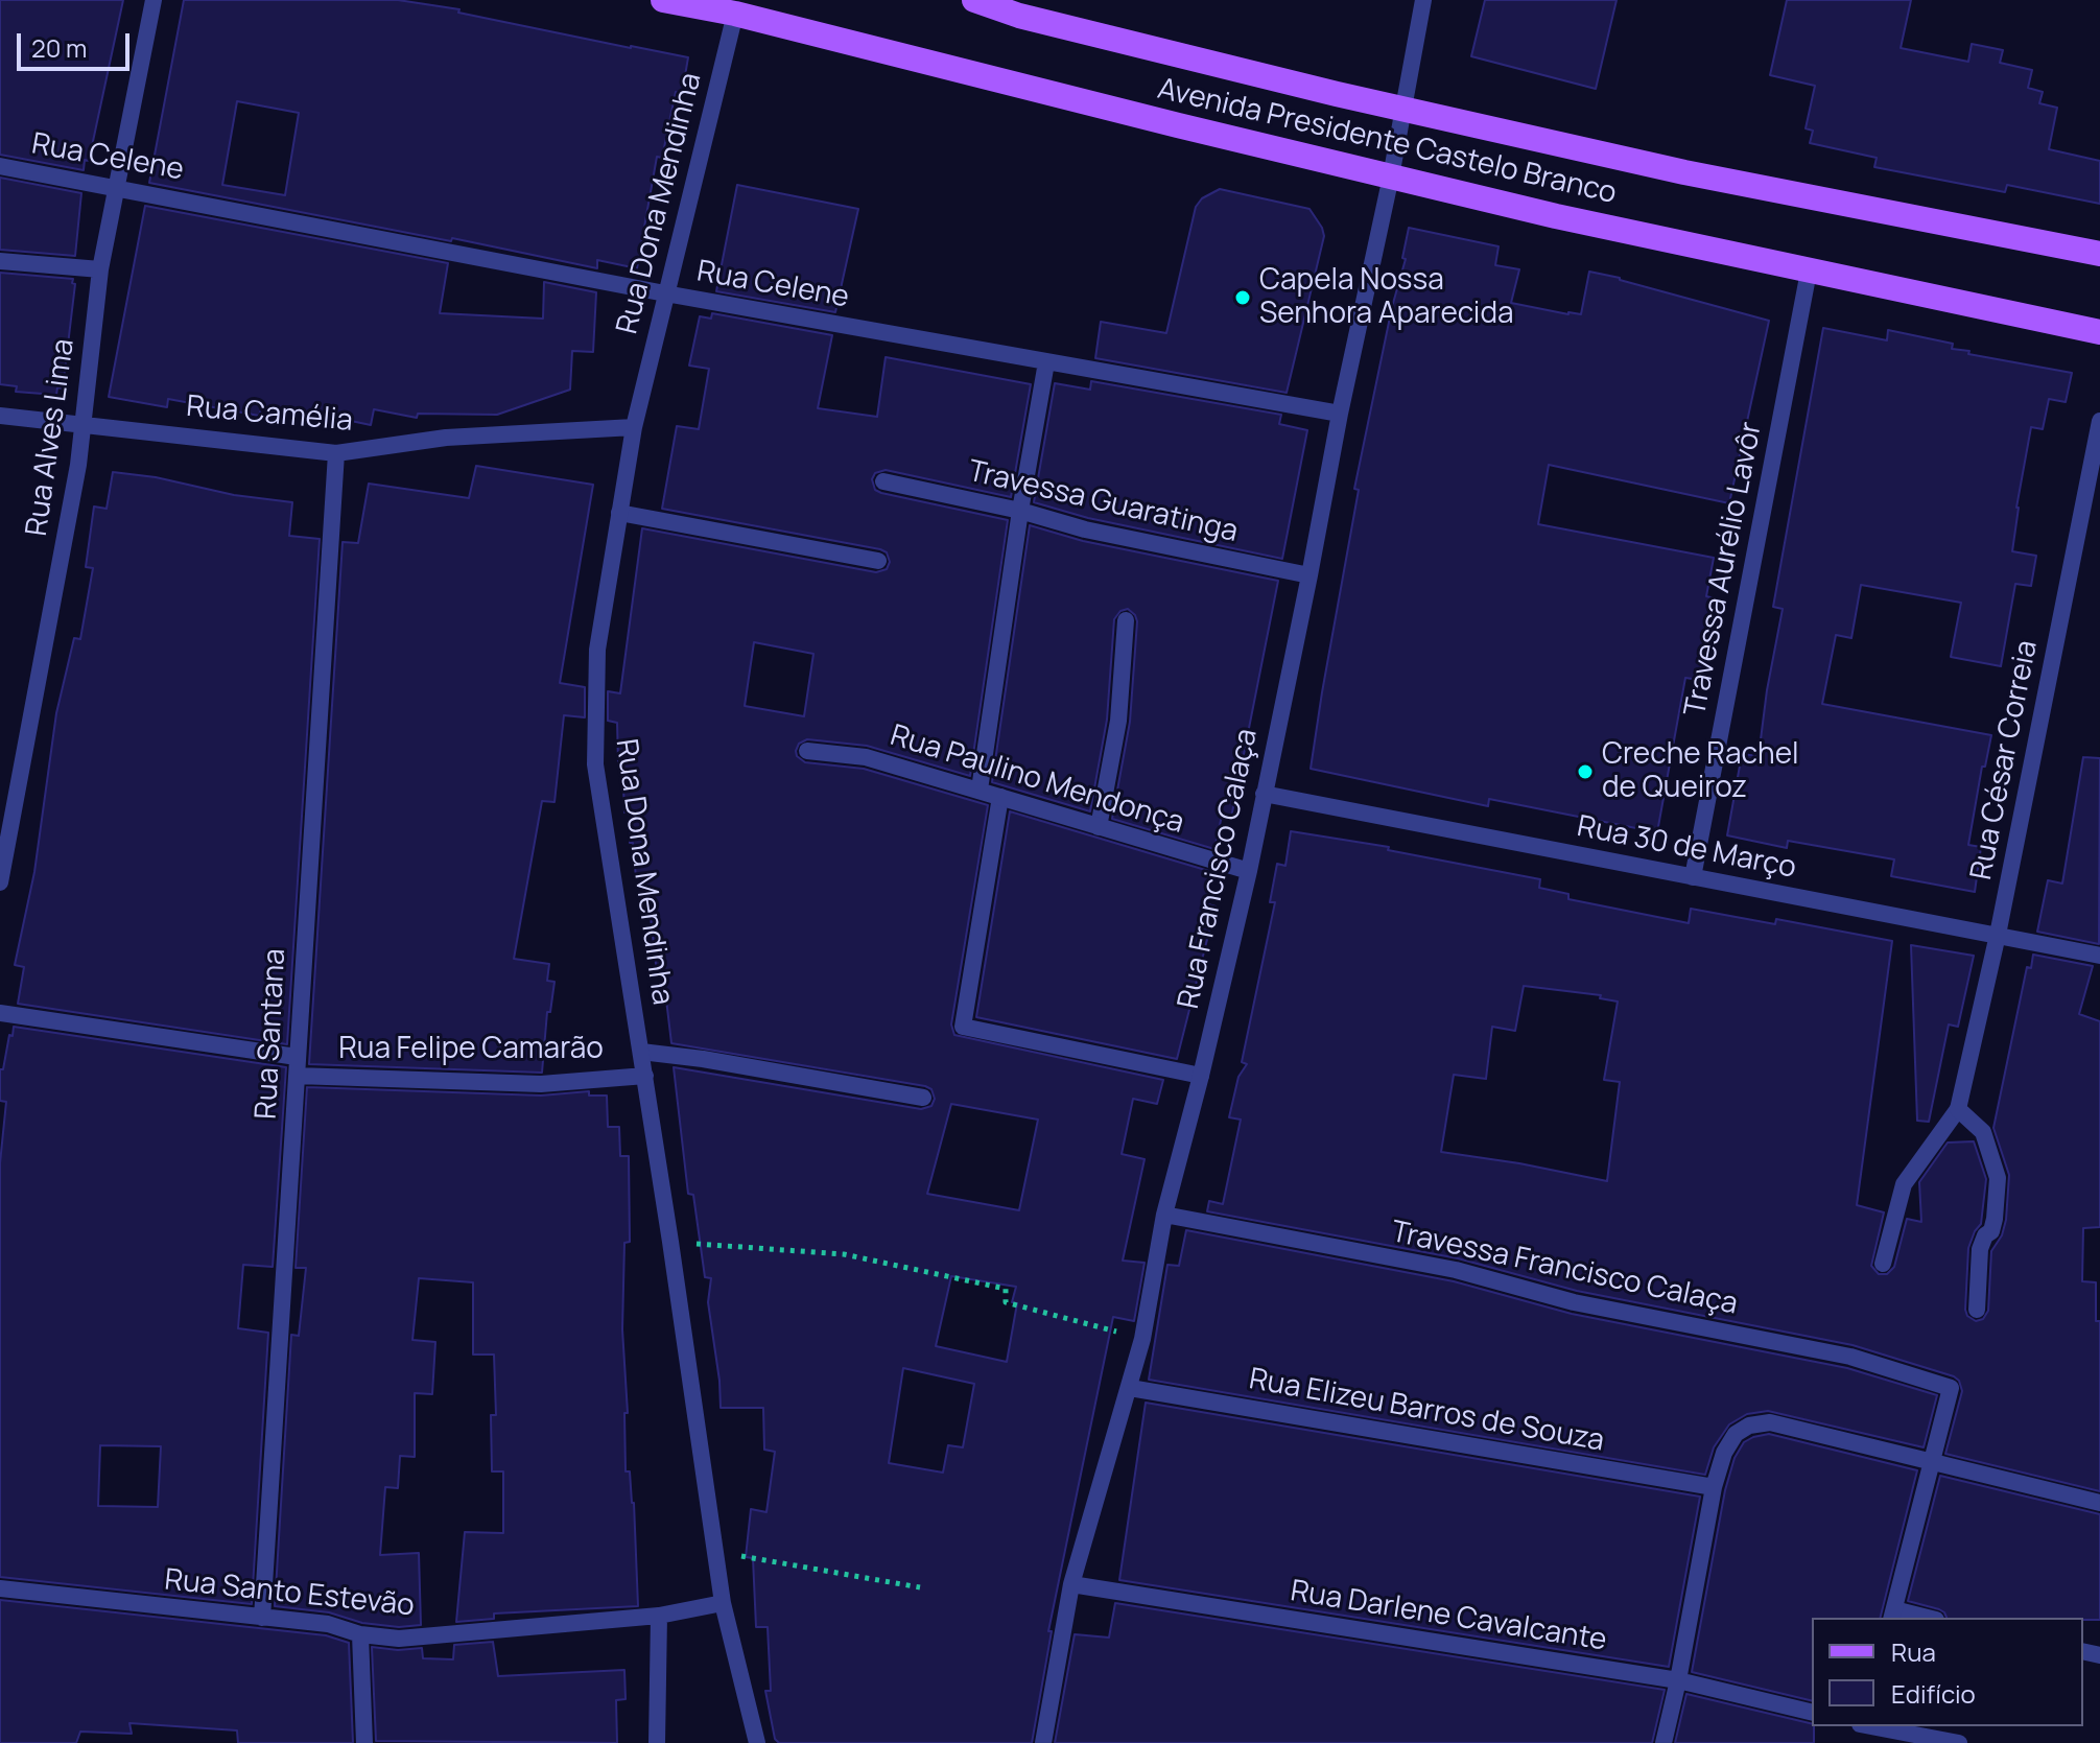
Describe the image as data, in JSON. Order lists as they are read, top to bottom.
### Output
{
  "streets": {
    "main road": ["Avenida Presidente Castelo Branco"],
    "street": [
      "Rua Celene",
      "Rua Dona Mendinha",
      "Rua Camélia",
      "Rua Alves Lima",
      "Travessa Guaratinga",
      "Travessa Aurélio Lavôr",
      "Rua César Correia",
      "Rua Paulino Mendonça",
      "Rua 30 de Março",
      "Rua Francisco Calaça",
      "Rua Santana",
      "Rua Felipe Camarão",
      "Travessa Francisco Calaça",
      "Rua Elizeu Barros de Souza",
      "Rua Santo Estevão",
      "Rua Darlene Cavalcante"
    ]
  },
  "crossings": [
    ["Avenida Presidente Castelo Branco", "Rua Dona Mendinha"],
    ["Avenida Presidente Castelo Branco", "Travessa Aurélio Lavôr"],
    ["Avenida Presidente Castelo Branco", "Rua Francisco Calaça"],
    ["Rua Celene", "Rua Dona Mendinha"],
    ["Rua Celene", "Rua Alves Lima"],
    ["Rua Celene", "Rua Francisco Calaça"],
    ["Rua Dona Mendinha", "Rua Camélia"],
    ["Rua Dona Mendinha", "Rua Felipe Camarão"],
    ["Rua Dona Mendinha", "Rua Santo Estevão"],
    ["Rua Camélia", "Rua Alves Lima"],
    ["Rua Camélia", "Rua Santana"],
    ["Travessa Guaratinga", "Rua Francisco Calaça"],
    ["Travessa Aurélio Lavôr", "Rua 30 de Março"],
    ["Rua César Correia", "Rua 30 de Março"],
    ["Rua Paulino Mendonça", "Rua Francisco Calaça"],
    ["Rua 30 de Março", "Rua Francisco Calaça"],
    ["Rua Francisco Calaça", "Travessa Francisco Calaça"],
    ["Rua Francisco Calaça", "Rua Elizeu Barros de Souza"],
    ["Rua Francisco Calaça", "Rua Darlene Cavalcante"],
    ["Rua Santana", "Rua Felipe Camarão"],
    ["Rua Santana", "Rua Santo Estevão"]
  ],
  "places": ["Capela Nossa Senhora Aparecida", "Creche Rachel de Queiroz"],
  "legend": ["Rua", "Edifício"],
  "scale_bar": "20 m"
}
